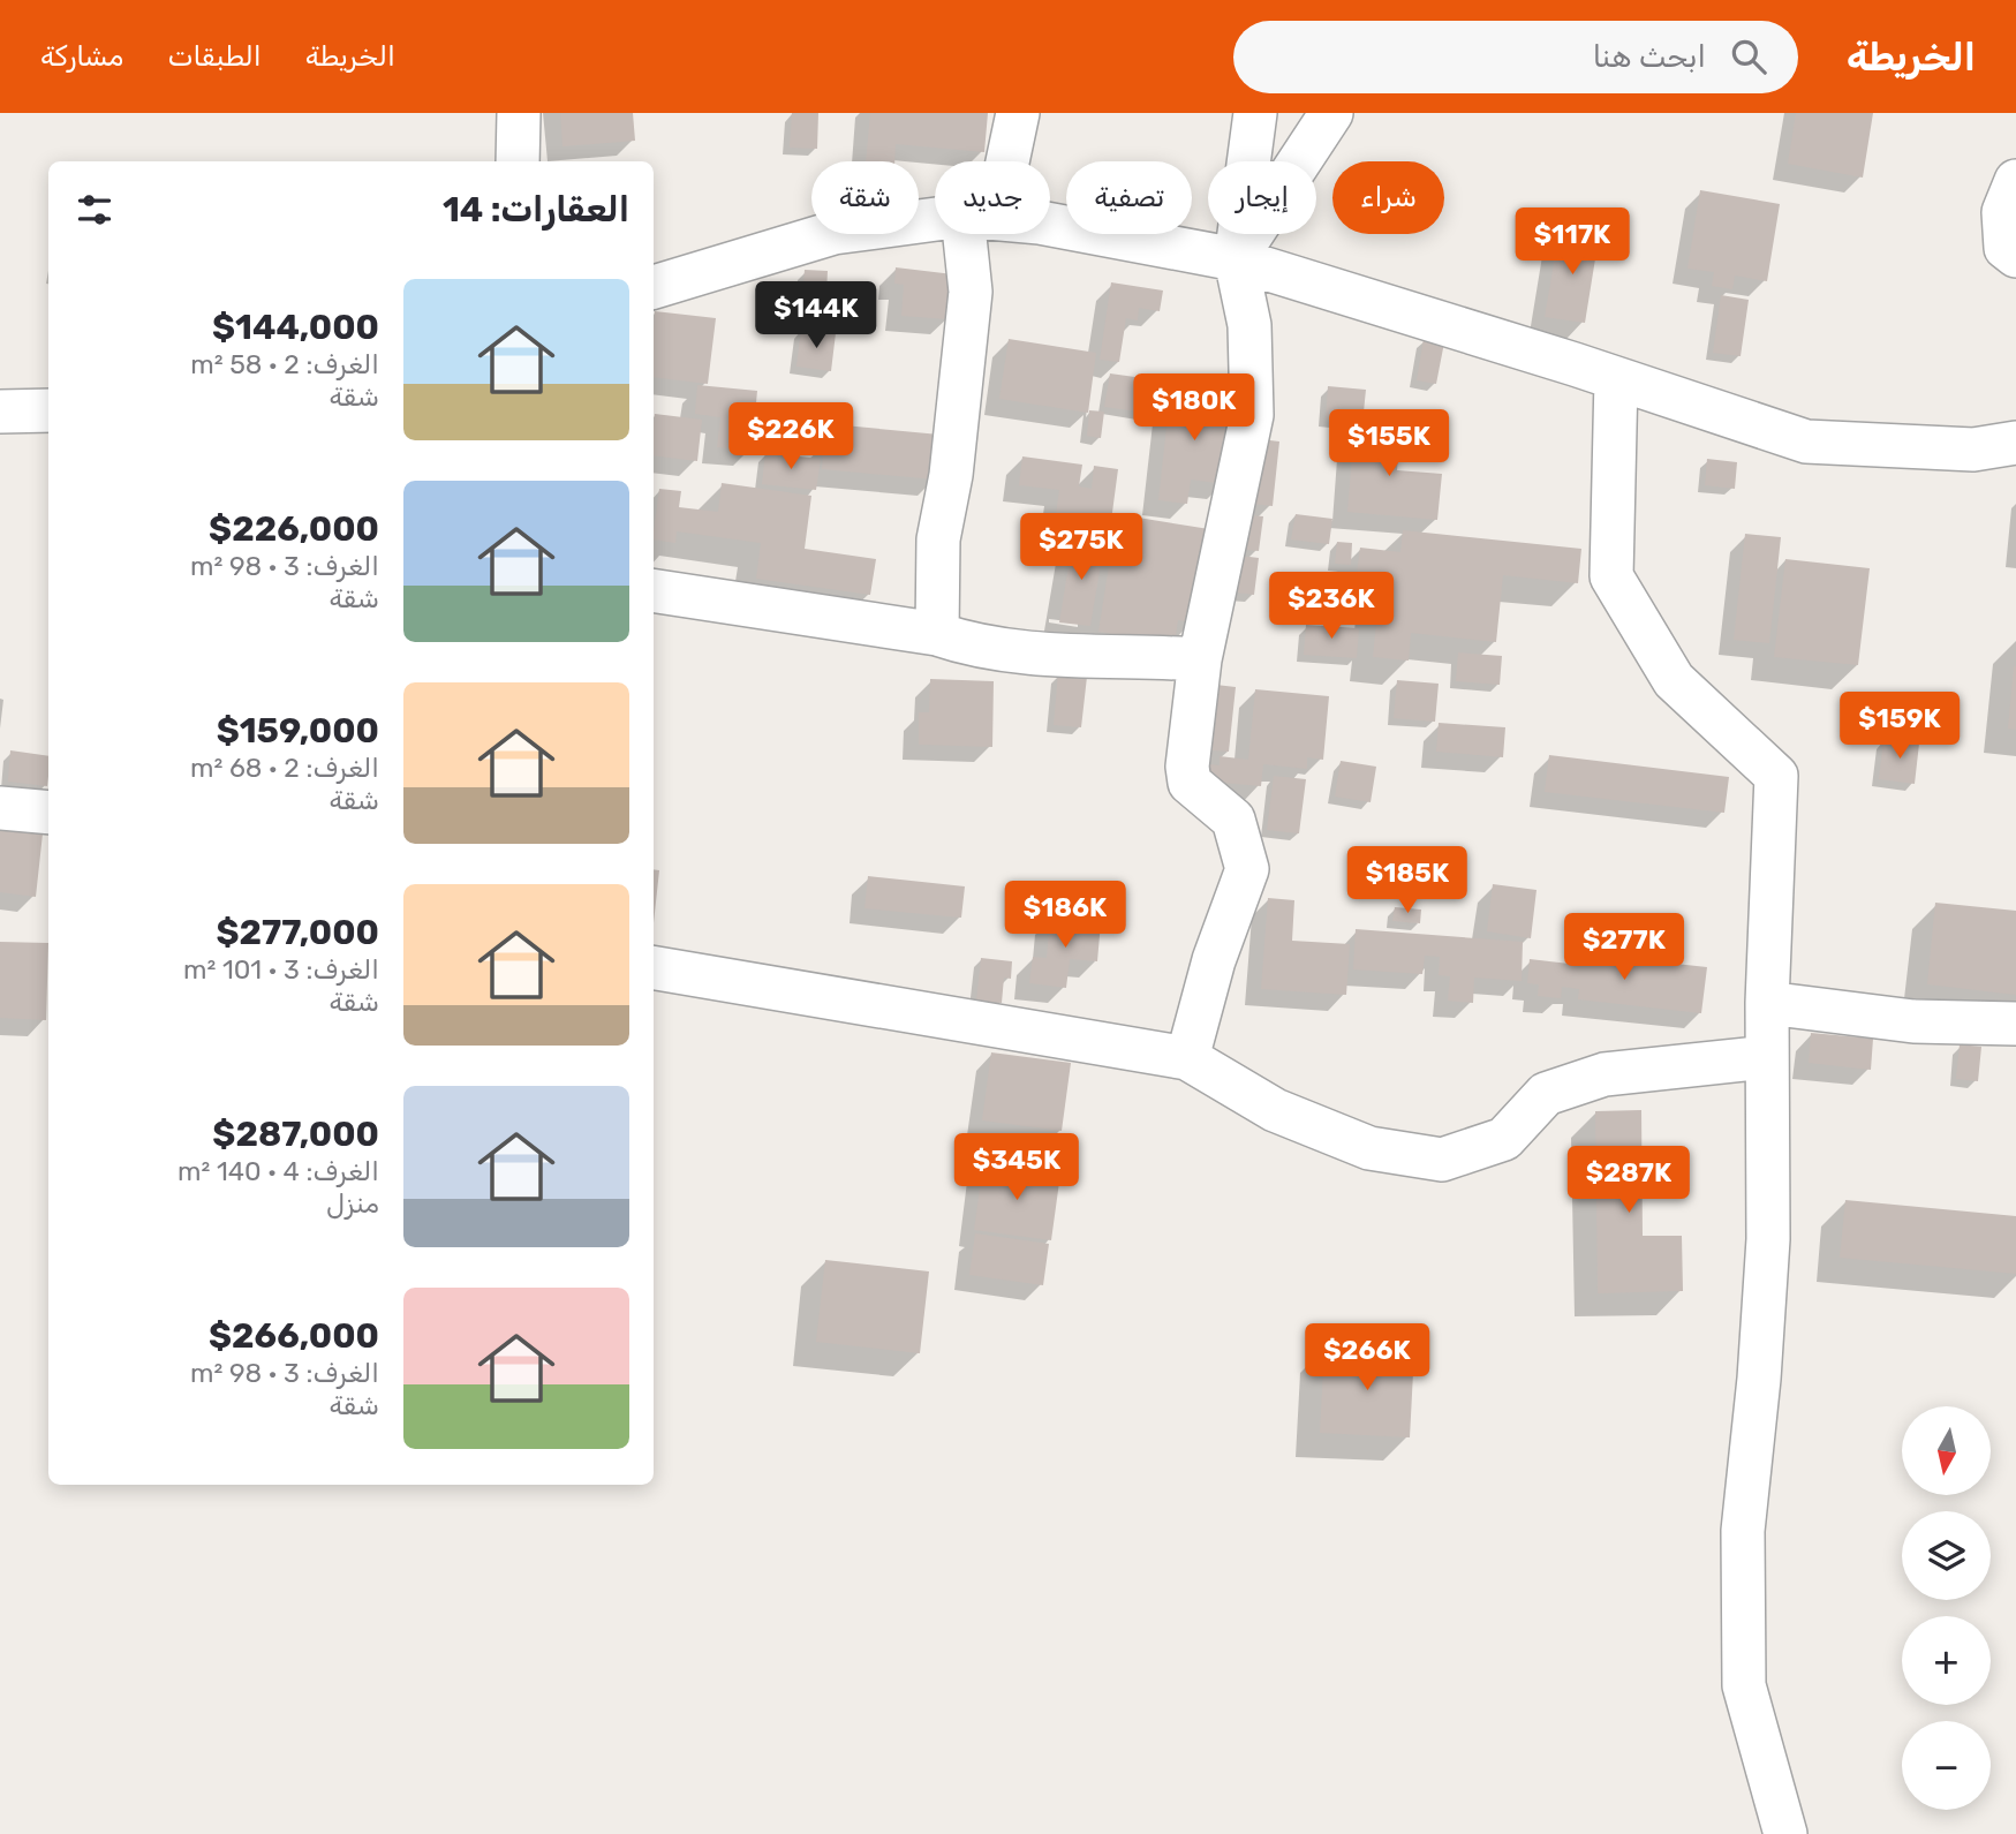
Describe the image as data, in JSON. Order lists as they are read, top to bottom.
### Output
{
  "north": "bottom",
  "page": {
    "header": "الخريطة",
    "search": "ابحث هنا",
    "nav": ["الخريطة", "الطبقات", "مشاركة"],
    "chip": [
      "شراء",
      "إيجار",
      "تصفية",
      "جديد",
      "شقة"
    ],
    "heading": "العقارات: 14",
    "price": [
      "$117K",
      "$144K",
      "$180K",
      "$226K",
      "$155K",
      "$275K",
      "$236K",
      "$159K",
      "$185K",
      "$186K",
      "$277K",
      "$345K",
      "$287K",
      "$266K"
    ],
    "list": [
      {
        "name": "$144,000",
        "note": "الغرف: 2 · 58 m² · شقة"
      },
      {
        "name": "$226,000",
        "note": "الغرف: 3 · 98 m² · شقة"
      },
      {
        "name": "$159,000",
        "note": "الغرف: 2 · 68 m² · شقة"
      },
      {
        "name": "$277,000",
        "note": "الغرف: 3 · 101 m² · شقة"
      },
      {
        "name": "$287,000",
        "note": "الغرف: 4 · 140 m² · منزل"
      },
      {
        "name": "$266,000",
        "note": "الغرف: 3 · 98 m² · شقة"
      }
    ],
    "map_buttons": ["+", "−"]
  }
}
